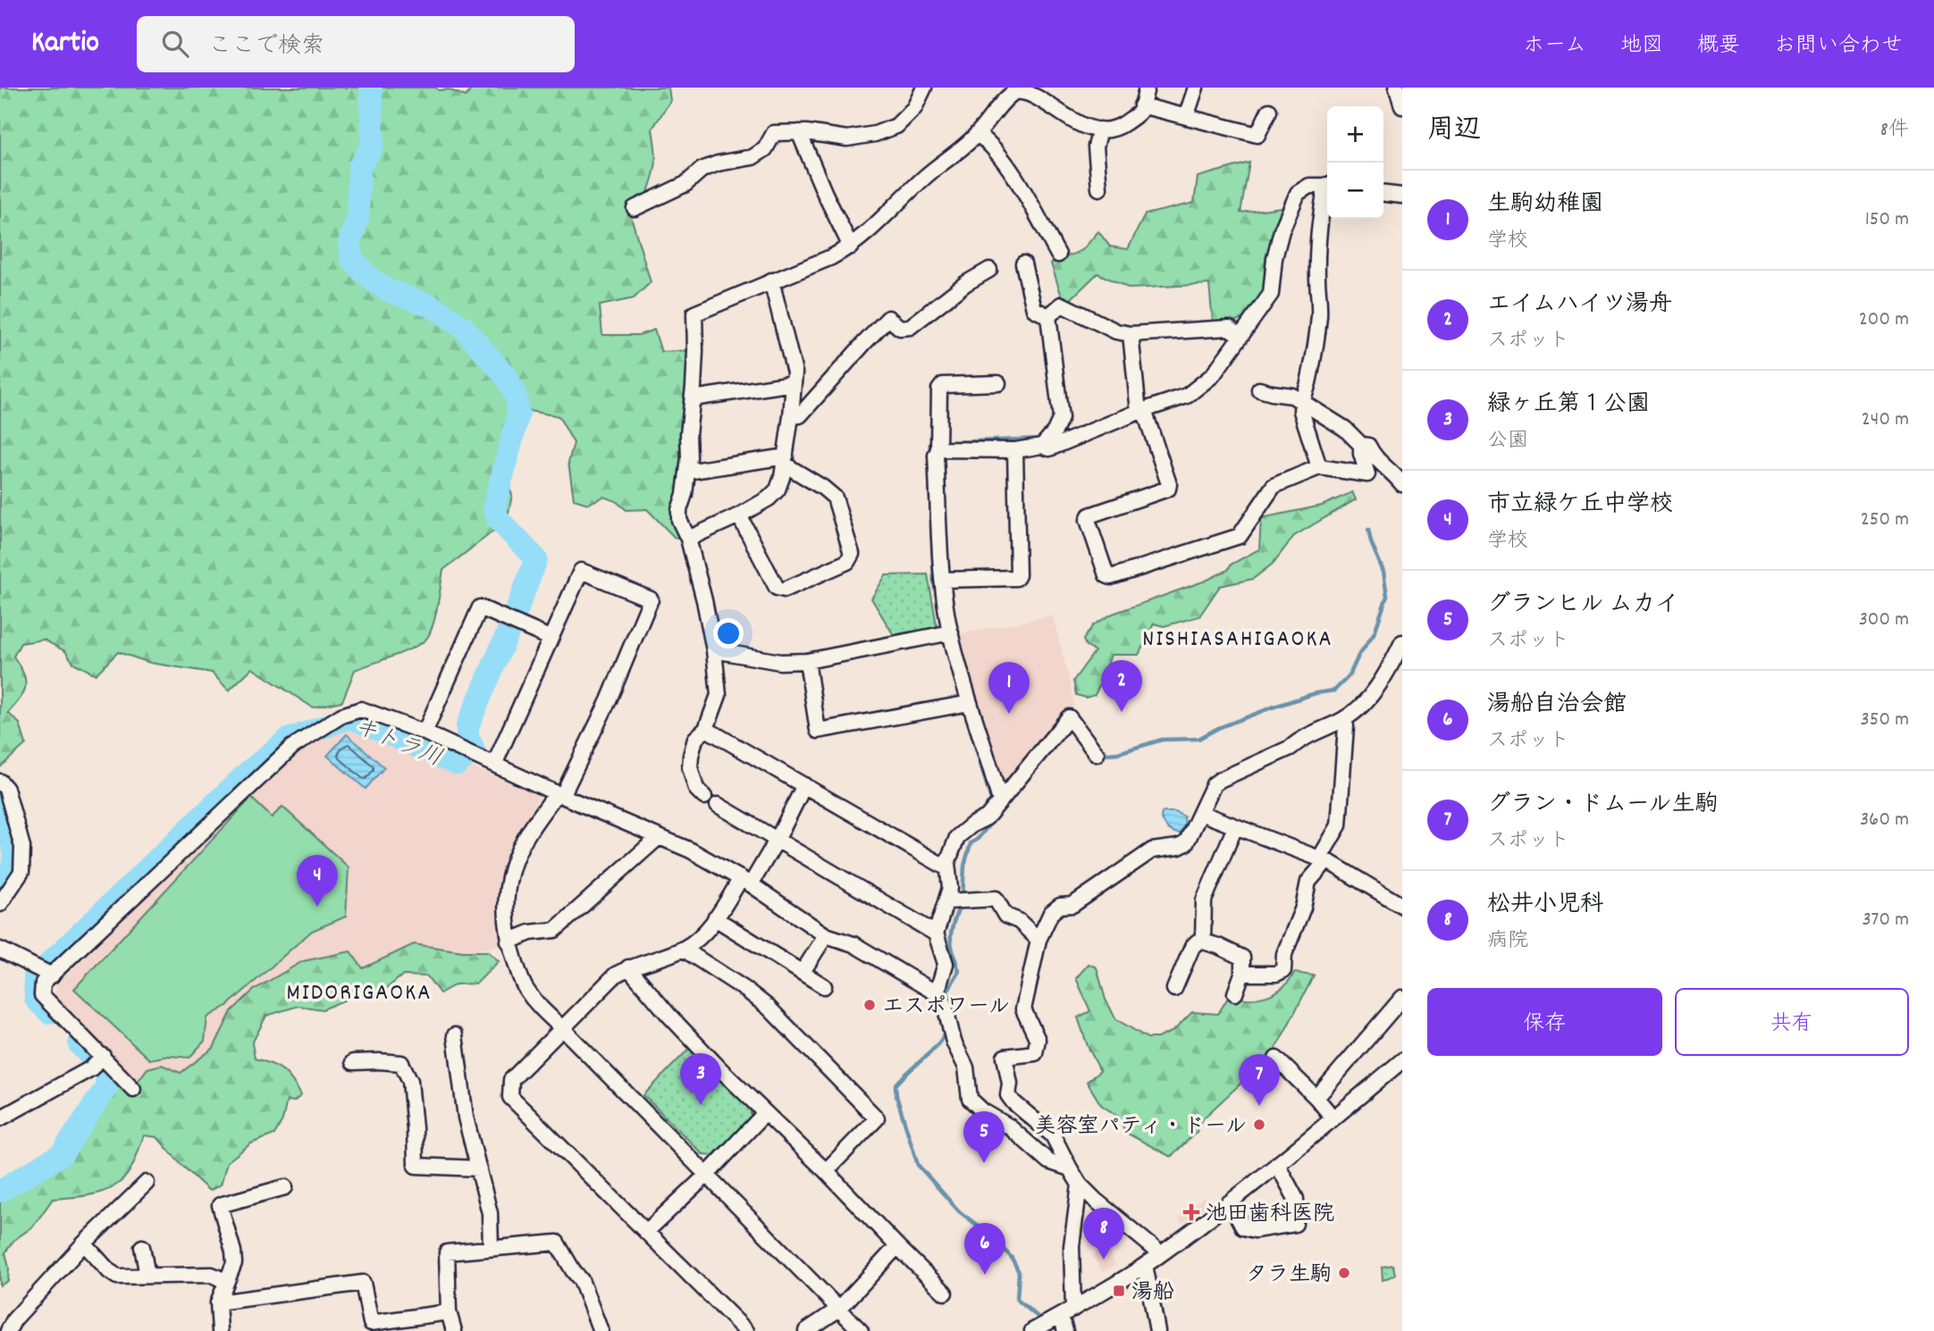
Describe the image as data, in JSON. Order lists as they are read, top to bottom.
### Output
{
  "districts": ["NISHIASAHIGAOKA", "MIDORIGAOKA"],
  "water": ["キトラ川"],
  "places": {
    "other": ["エスポワール", "美容室パティ・ドール", "タラ生駒"],
    "health": ["池田歯科医院"],
    "transit": ["湯船"]
  },
  "page": {
    "header": "Kartio",
    "search": "ここで検索",
    "nav": [
      "ホーム",
      "地図",
      "概要",
      "お問い合わせ"
    ],
    "heading": ["周辺", "8件"],
    "map_buttons": ["+", "−"],
    "list": [
      {
        "mark": "1",
        "name": "生駒幼稚園",
        "note": "学校",
        "value": "150 m"
      },
      {
        "mark": "2",
        "name": "エイムハイツ湯舟",
        "note": "スポット",
        "value": "200 m"
      },
      {
        "mark": "3",
        "name": "緑ヶ丘第１公園",
        "note": "公園",
        "value": "240 m"
      },
      {
        "mark": "4",
        "name": "市立緑ケ丘中学校",
        "note": "学校",
        "value": "250 m"
      },
      {
        "mark": "5",
        "name": "グランヒル ムカイ",
        "note": "スポット",
        "value": "300 m"
      },
      {
        "mark": "6",
        "name": "湯船自治会館",
        "note": "スポット",
        "value": "350 m"
      },
      {
        "mark": "7",
        "name": "グラン・ドムール生駒",
        "note": "スポット",
        "value": "360 m"
      },
      {
        "mark": "8",
        "name": "松井小児科",
        "note": "病院",
        "value": "370 m"
      }
    ],
    "pins": [
      "2",
      "1",
      "4",
      "3",
      "7",
      "5",
      "8",
      "6"
    ],
    "buttons": ["保存", "共有"]
  }
}
